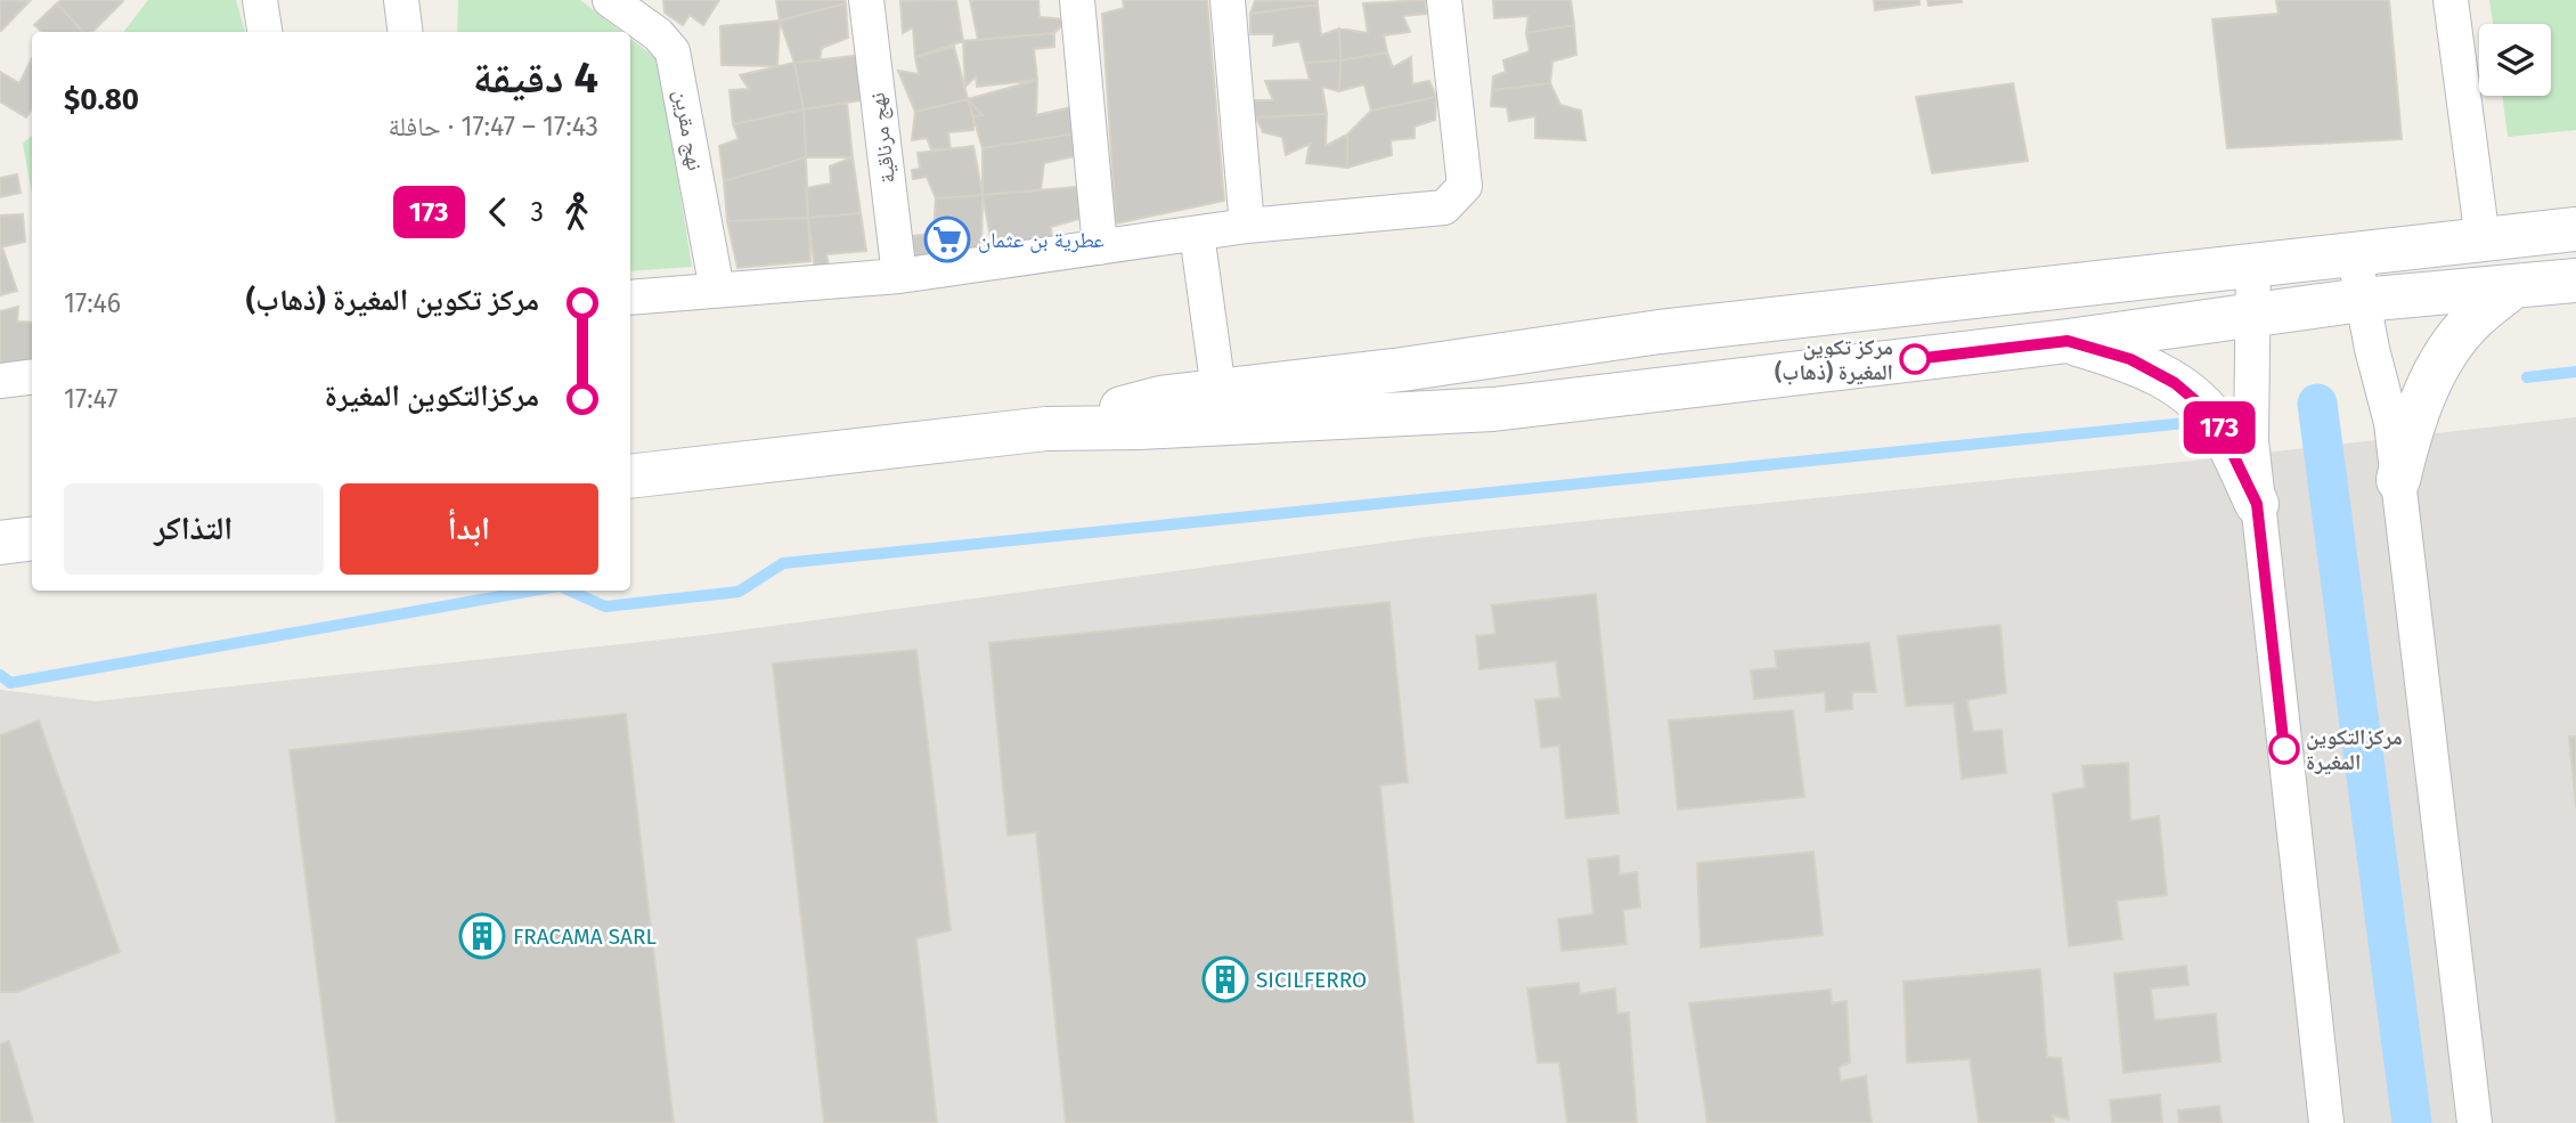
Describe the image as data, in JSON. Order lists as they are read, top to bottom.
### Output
{
  "streets": {
    "street": ["نهج مقرين", "نهج مرناقية"]
  },
  "places": {
    "supermarket": ["عطرية بن عثمان"],
    "other": ["مركز تكوين المغيرة (ذهاب)", "مركزالتكوين المغيرة"],
    "building": ["FRACAMA SARL", "SICILFERRO"]
  },
  "lines": ["bus line 173"],
  "page": {
    "on_map": "173",
    "heading": ["4 دقيقة", "17:43 – 17:47 · حافلة", "$0.80"],
    "legs": ["3", "173"],
    "list": [
      {
        "name": "مركز تكوين المغيرة (ذهاب)",
        "value": "17:46"
      },
      {
        "name": "مركزالتكوين المغيرة",
        "value": "17:47"
      }
    ],
    "buttons": ["ابدأ", "التذاكر"]
  }
}
